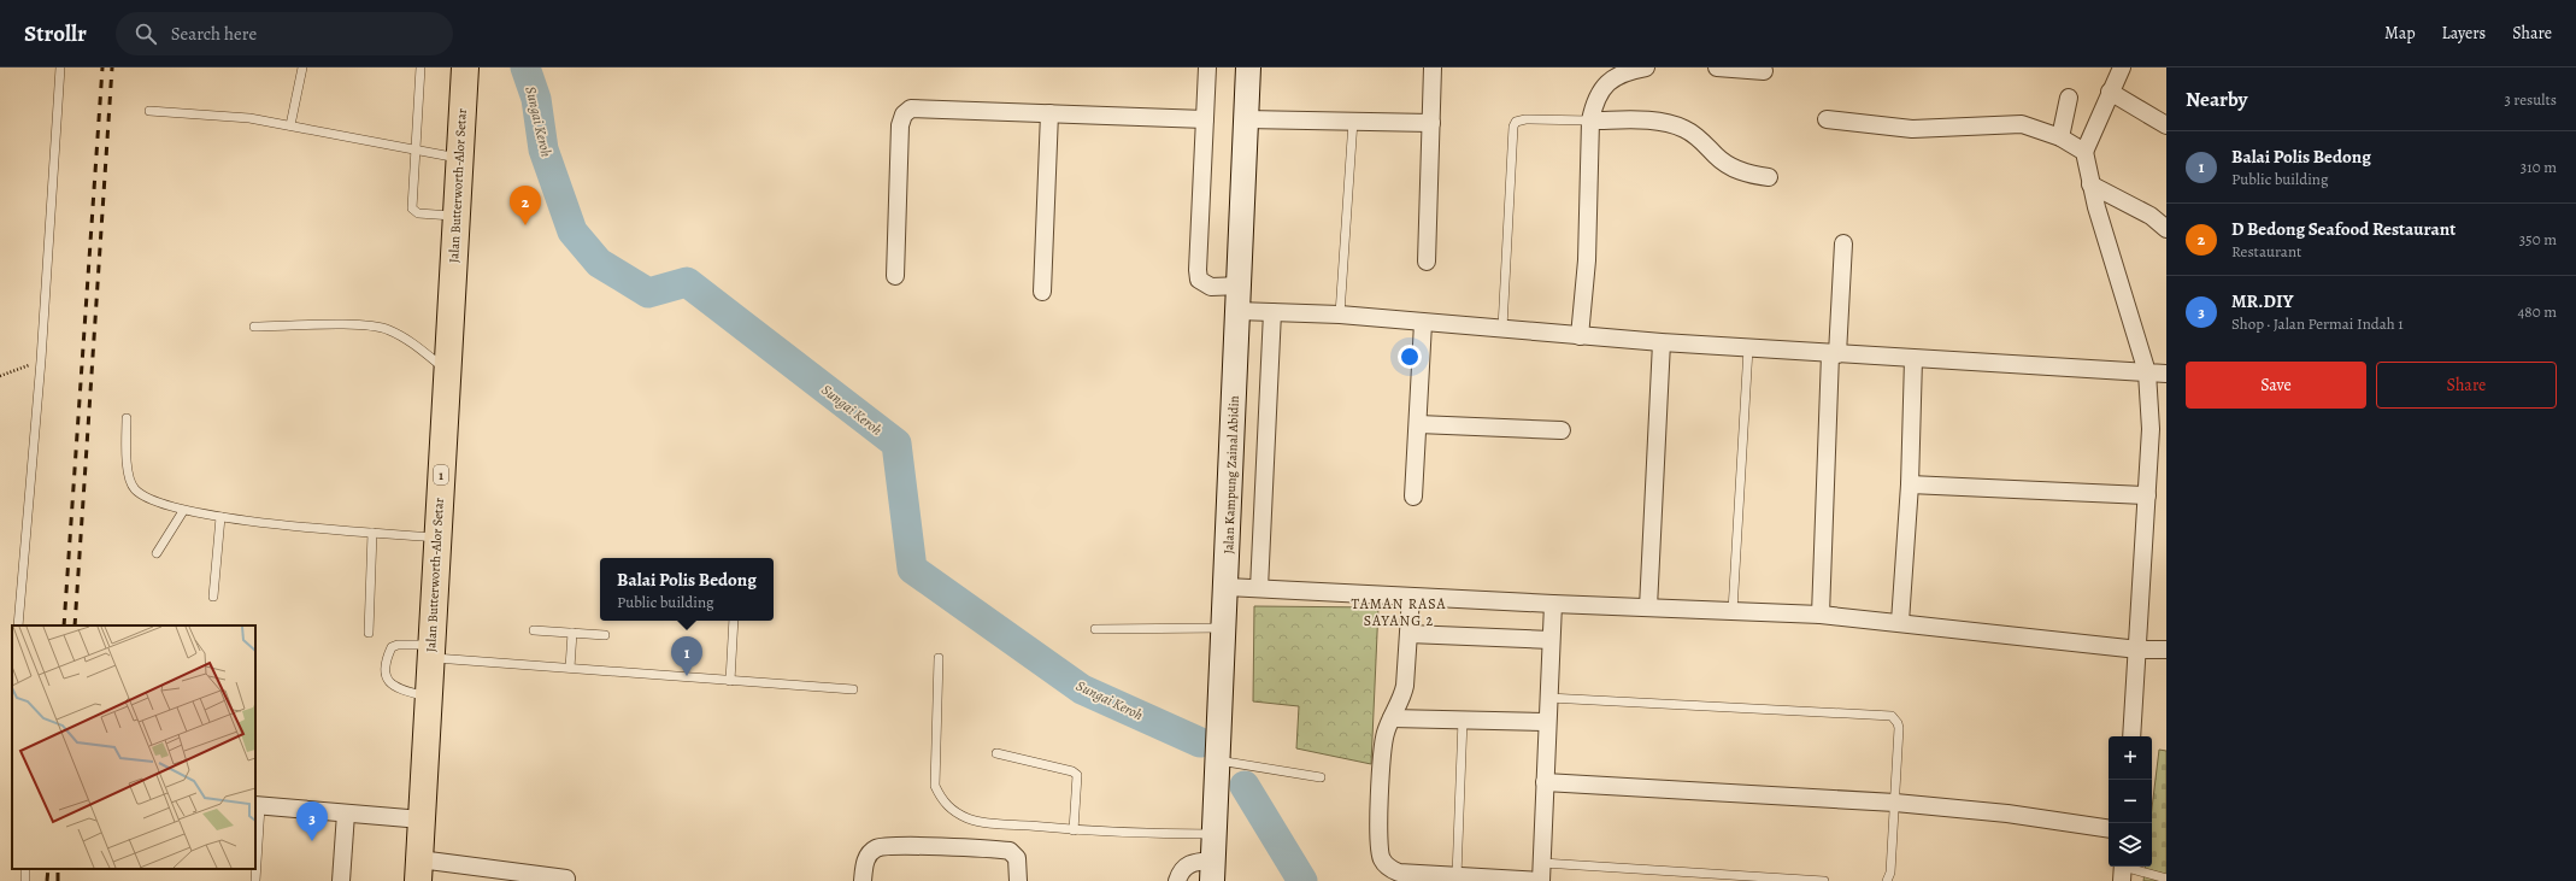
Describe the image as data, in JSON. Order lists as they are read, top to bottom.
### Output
{
  "streets": {
    "main road": ["Jalan Butterworth-Alor Setar", "1"],
    "street": ["Jalan Kampung Zainal Abidin"]
  },
  "districts": ["TAMAN RASA SAYANG 2"],
  "water": ["Sungai Keroh"],
  "page": {
    "header": "Strollr",
    "search": "Search here",
    "nav": ["Map", "Layers", "Share"],
    "heading": ["Nearby", "3 results"],
    "list": [
      {
        "mark": "1",
        "name": "Balai Polis Bedong",
        "note": "Public building",
        "value": "310 m"
      },
      {
        "mark": "2",
        "name": "D Bedong Seafood Restaurant",
        "note": "Restaurant",
        "value": "350 m"
      },
      {
        "mark": "3",
        "name": "MR.DIY",
        "note": "Shop · Jalan Permai Indah 1",
        "value": "480 m"
      }
    ],
    "pins": ["2", "1", "3"],
    "buttons": ["Save", "Share"],
    "popup": ["Balai Polis Bedong", "Public building"],
    "map_buttons": ["+", "−"]
  }
}
